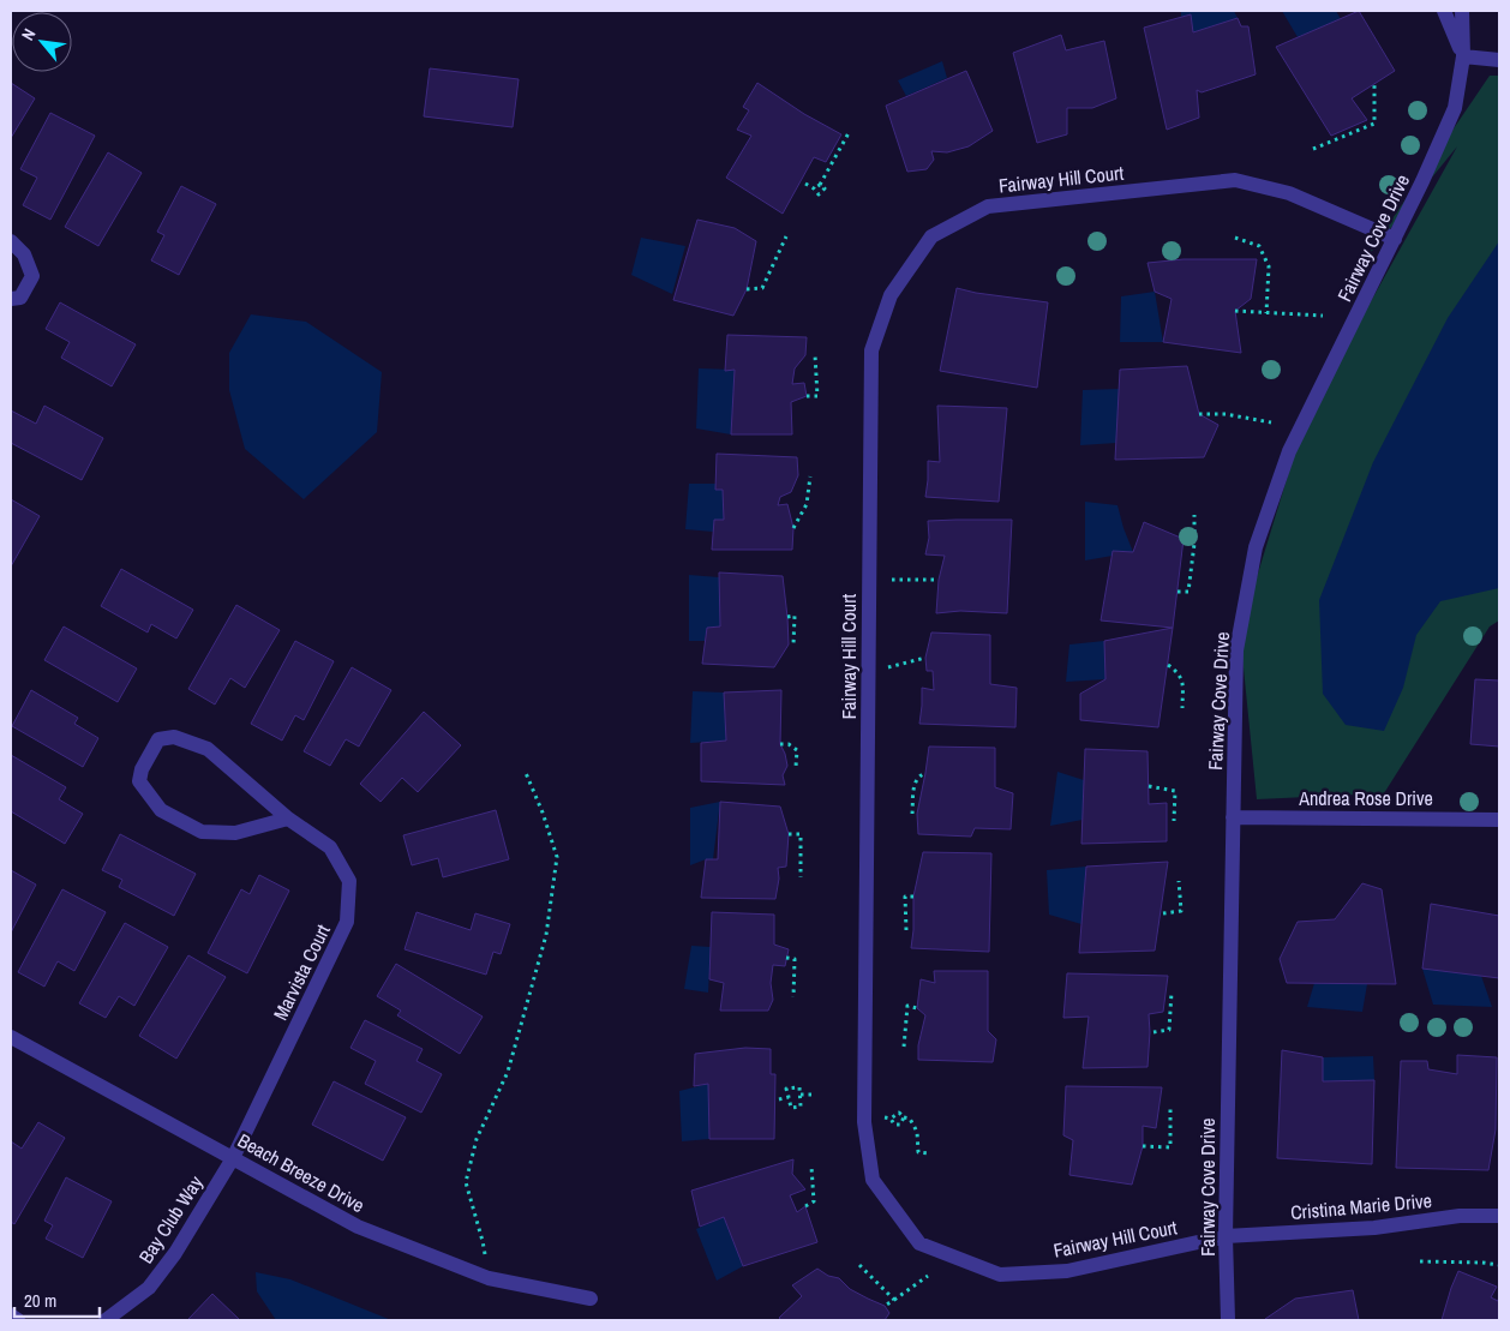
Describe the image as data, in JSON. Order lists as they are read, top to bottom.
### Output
{
  "streets": {
    "street": [
      "Fairway Hill Court",
      "Fairway Cove Drive",
      "Andrea Rose Drive",
      "Marvista Court",
      "Beach Breeze Drive",
      "Cristina Marie Drive",
      "Bay Club Way"
    ]
  },
  "crossings": [
    ["Fairway Hill Court", "Fairway Cove Drive"],
    ["Fairway Hill Court", "Cristina Marie Drive"],
    ["Fairway Cove Drive", "Andrea Rose Drive"],
    ["Fairway Cove Drive", "Cristina Marie Drive"],
    ["Marvista Court", "Beach Breeze Drive"],
    ["Marvista Court", "Bay Club Way"],
    ["Beach Breeze Drive", "Bay Club Way"]
  ],
  "scale_bar": "20 m",
  "north": "top left"
}
